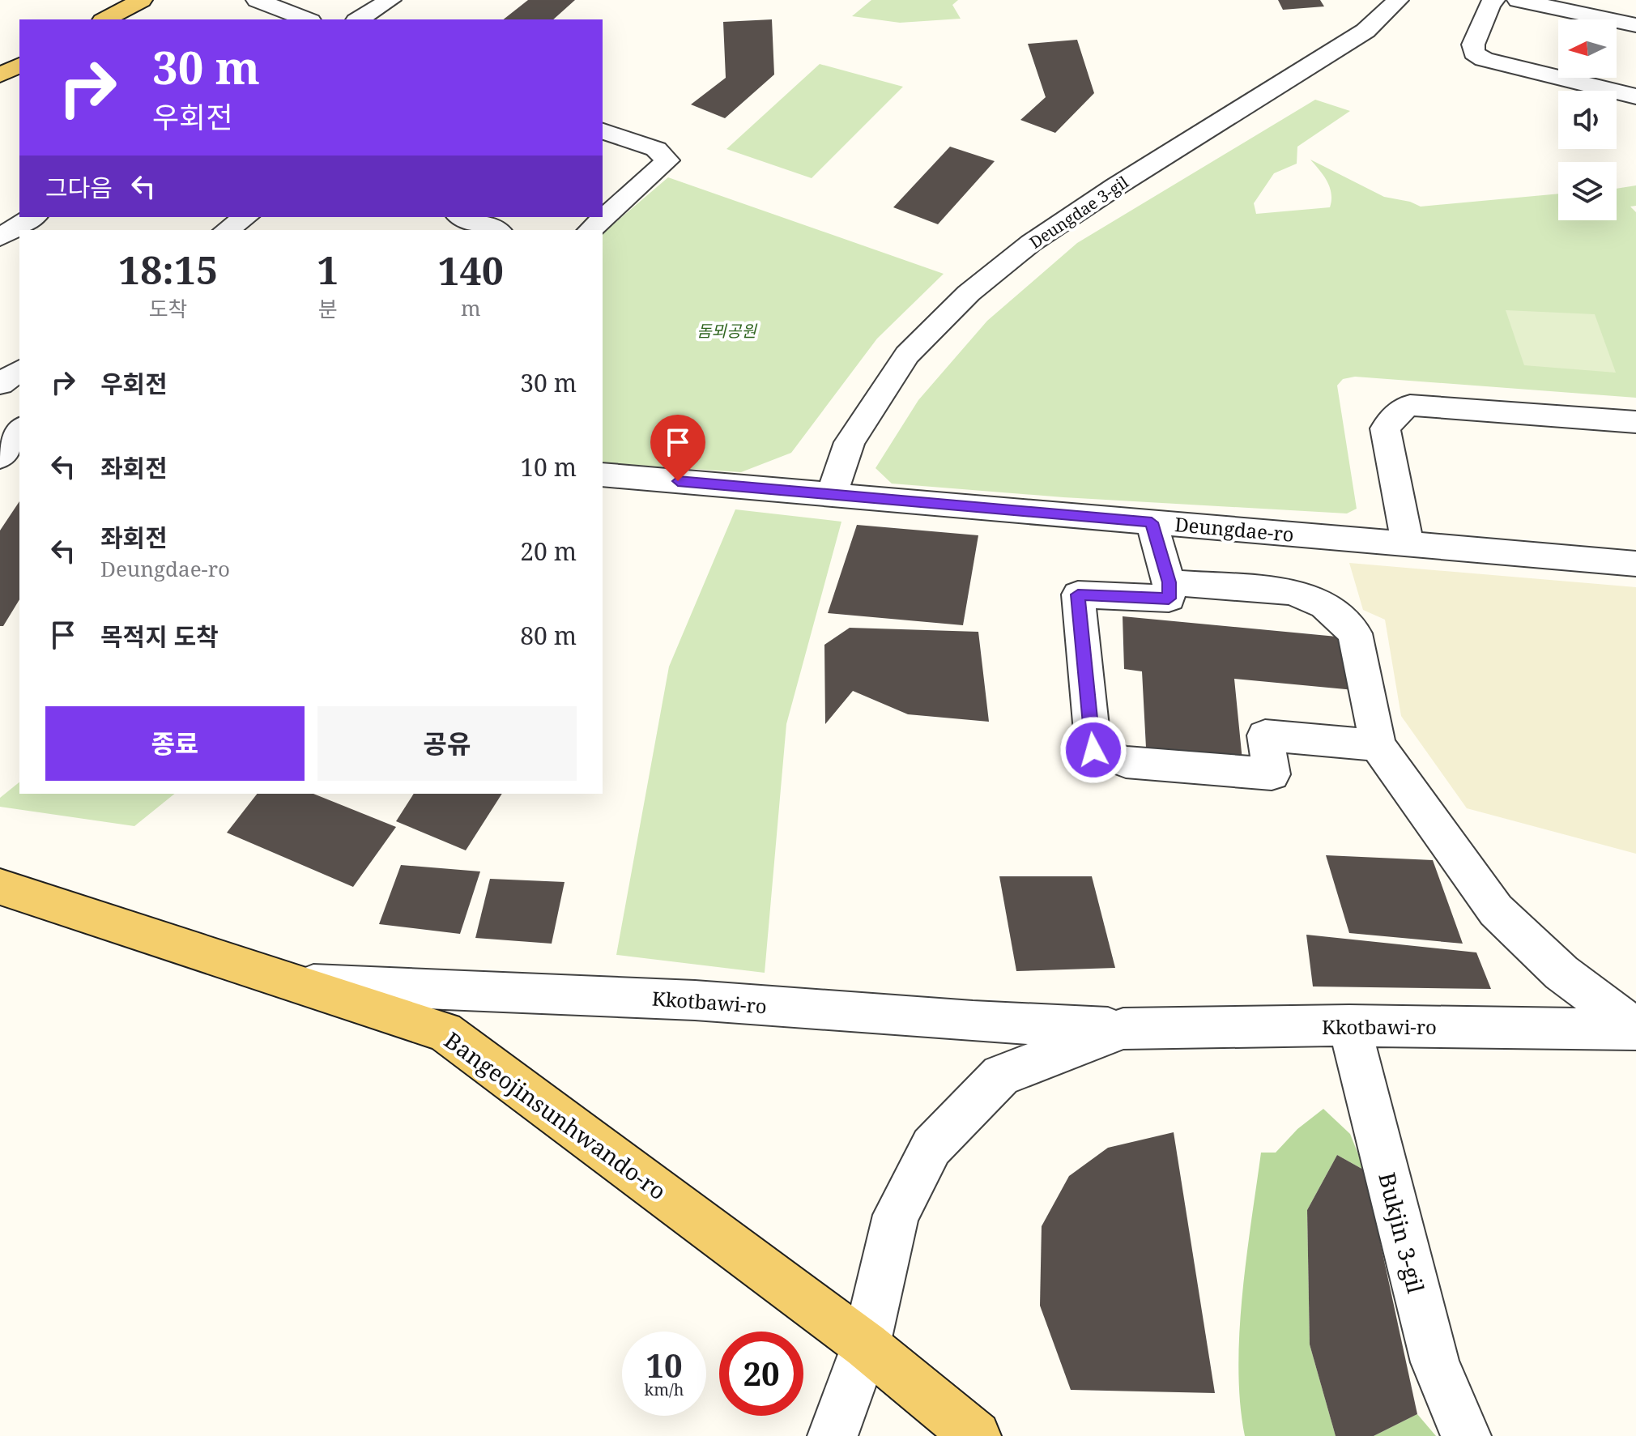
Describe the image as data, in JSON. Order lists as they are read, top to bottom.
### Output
{
  "streets": {
    "main road": ["Bangeojinsunhwando-ro"],
    "street": [
      "Deungdae 3-gil",
      "Deungdae-ro",
      "Kkotbawi-ro",
      "Bukjin 3-gil"
    ]
  },
  "crossings": [
    ["Deungdae 3-gil", "Deungdae-ro"],
    ["Kkotbawi-ro", "Bangeojinsunhwando-ro"],
    ["Kkotbawi-ro", "Bukjin 3-gil"]
  ],
  "parks": ["돔뫼공원"],
  "north": "left",
  "page": {
    "turn": ["30 m", "우회전"],
    "then": "그다음",
    "eta": [
      "18:15",
      "도착",
      "1",
      "분",
      "140",
      "m"
    ],
    "list": [
      {
        "name": "우회전",
        "value": "30 m"
      },
      {
        "name": "좌회전",
        "value": "10 m"
      },
      {
        "name": "좌회전",
        "note": "Deungdae-ro",
        "value": "20 m"
      },
      {
        "name": "목적지 도착",
        "value": "80 m"
      }
    ],
    "buttons": ["종료", "공유"],
    "speed": "10 km/h",
    "limit": "20"
  }
}
